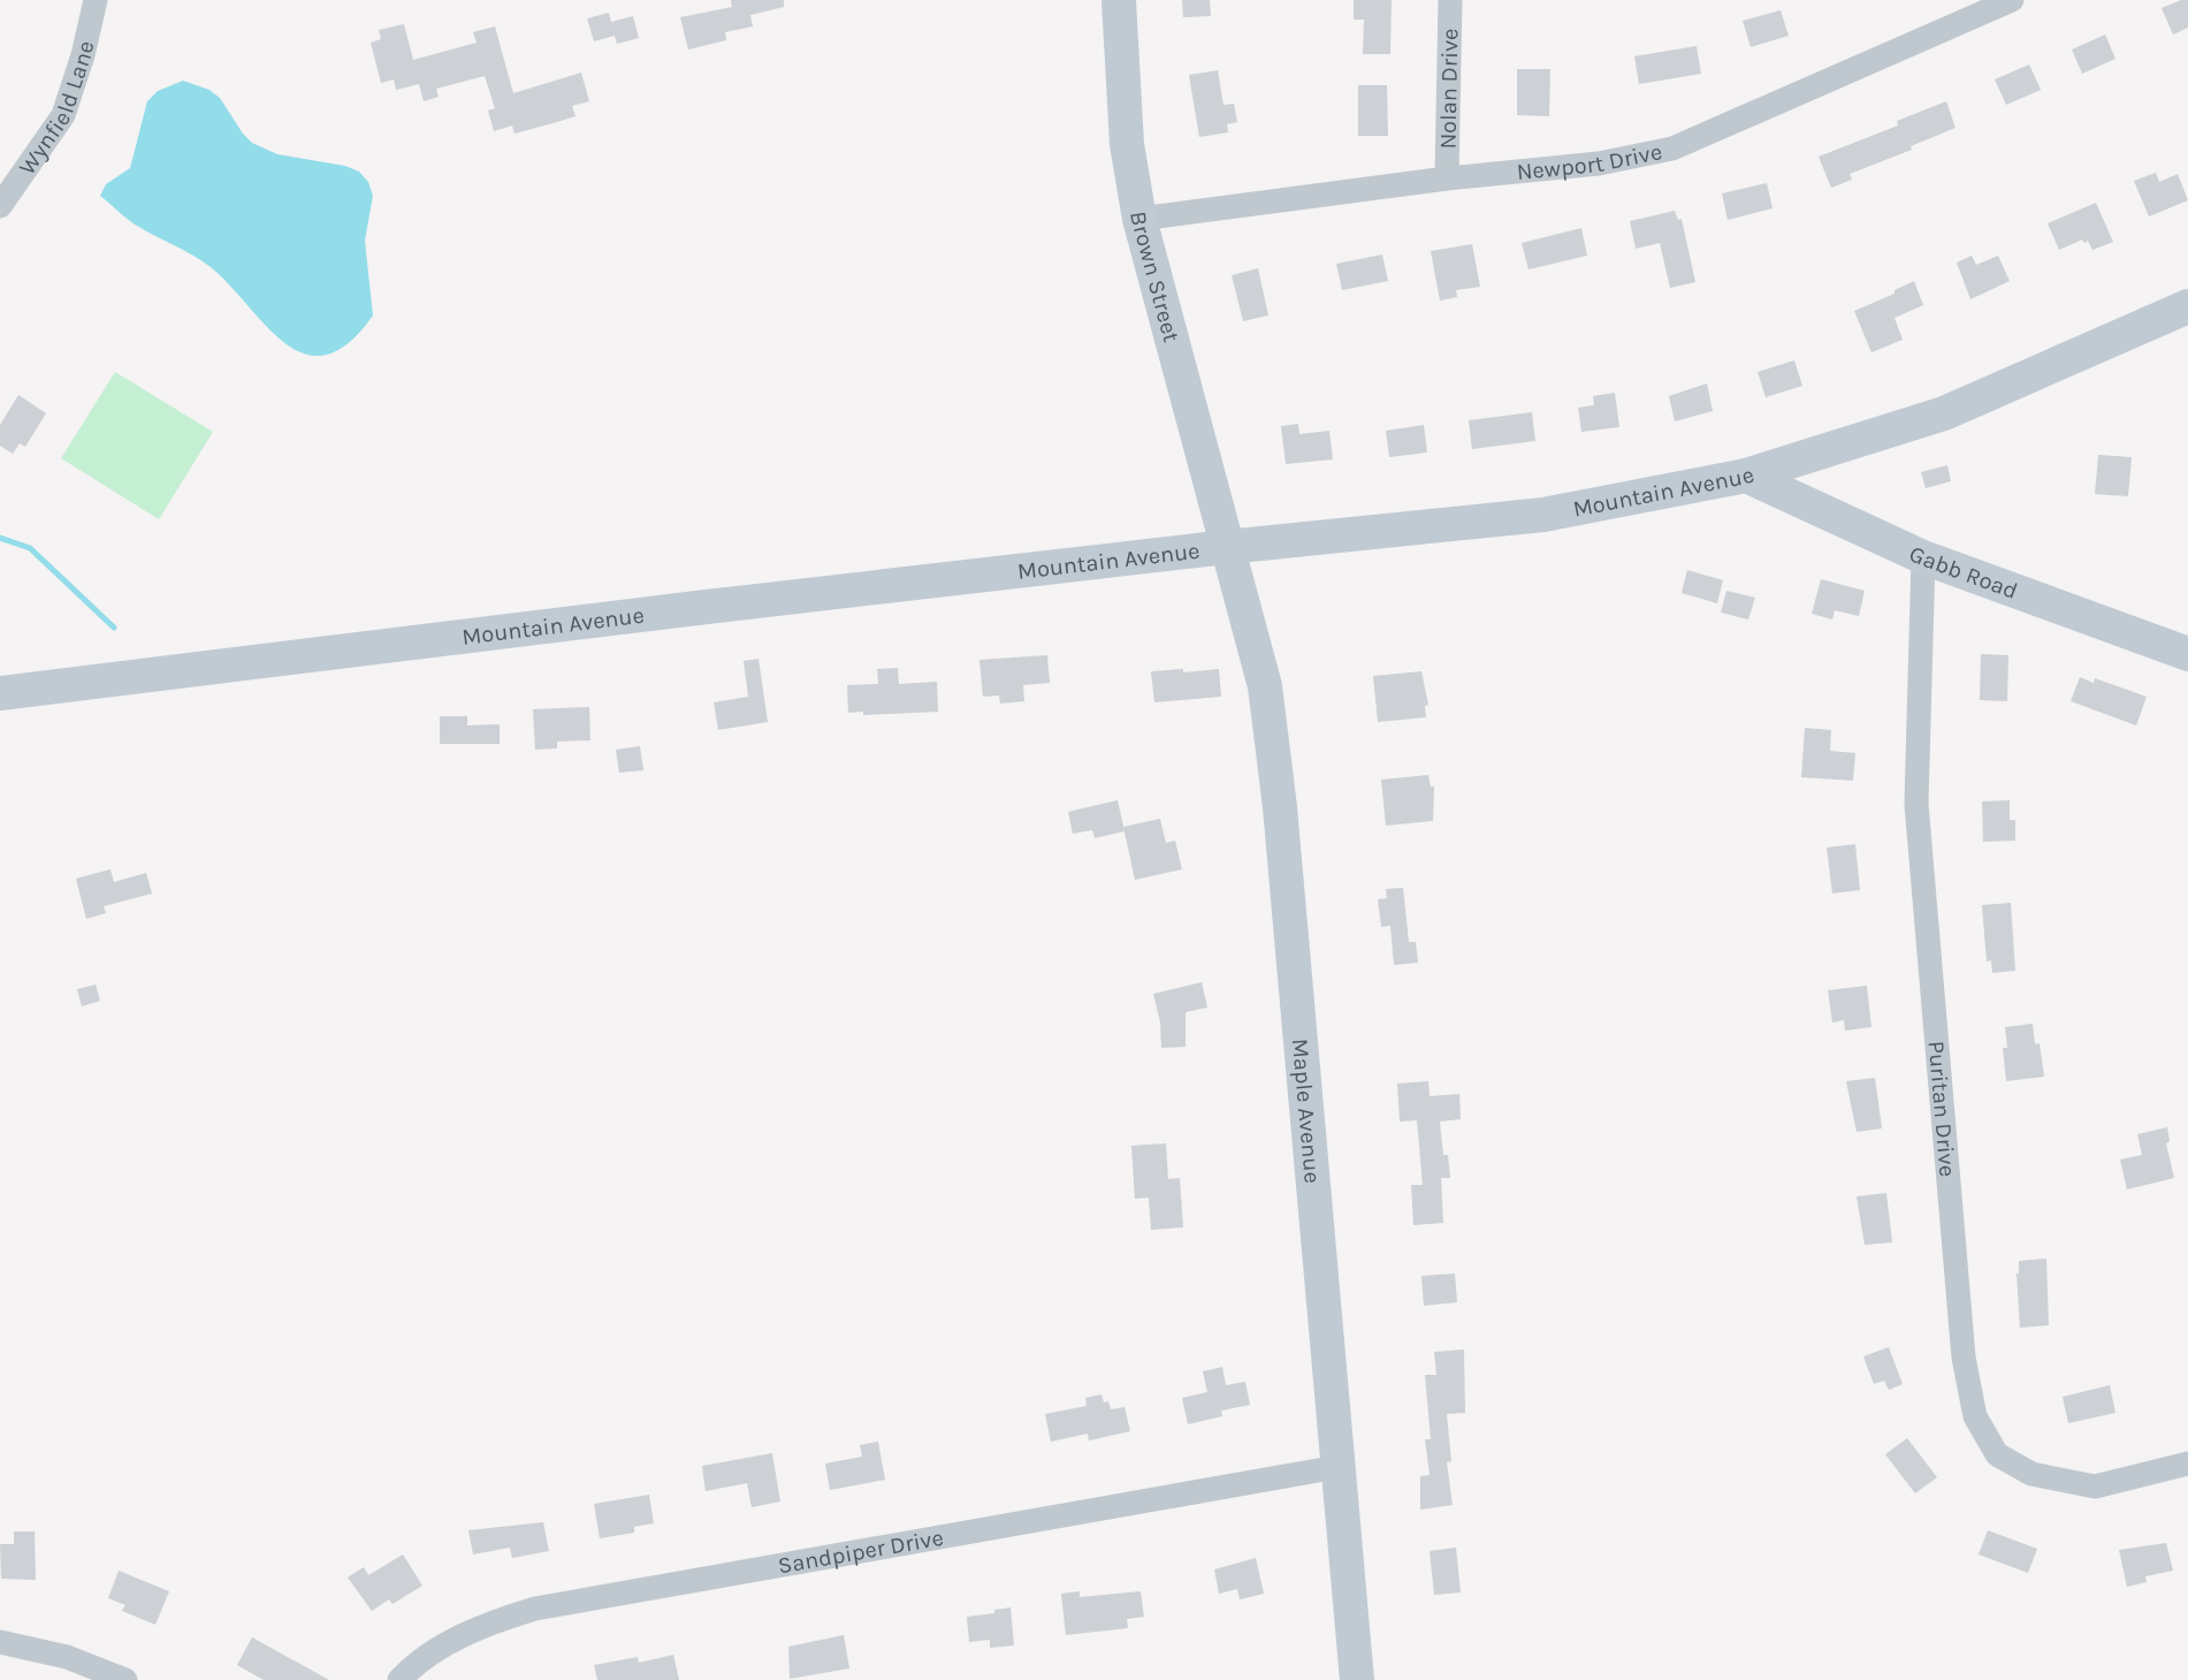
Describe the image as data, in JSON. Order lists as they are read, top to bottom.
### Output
{
  "streets": {
    "main road": [
      "Brown Street",
      "Mountain Avenue",
      "Gabb Road",
      "Maple Avenue"
    ],
    "street": [
      "Nolan Drive",
      "Wynfield Lane",
      "Newport Drive",
      "Puritan Drive",
      "Sandpiper Drive"
    ]
  },
  "crossings": [
    ["Nolan Drive", "Newport Drive"],
    ["Newport Drive", "Brown Street"],
    ["Brown Street", "Mountain Avenue"],
    ["Brown Street", "Maple Avenue"],
    ["Mountain Avenue", "Gabb Road"],
    ["Mountain Avenue", "Maple Avenue"],
    ["Gabb Road", "Puritan Drive"],
    ["Maple Avenue", "Sandpiper Drive"]
  ]
}
